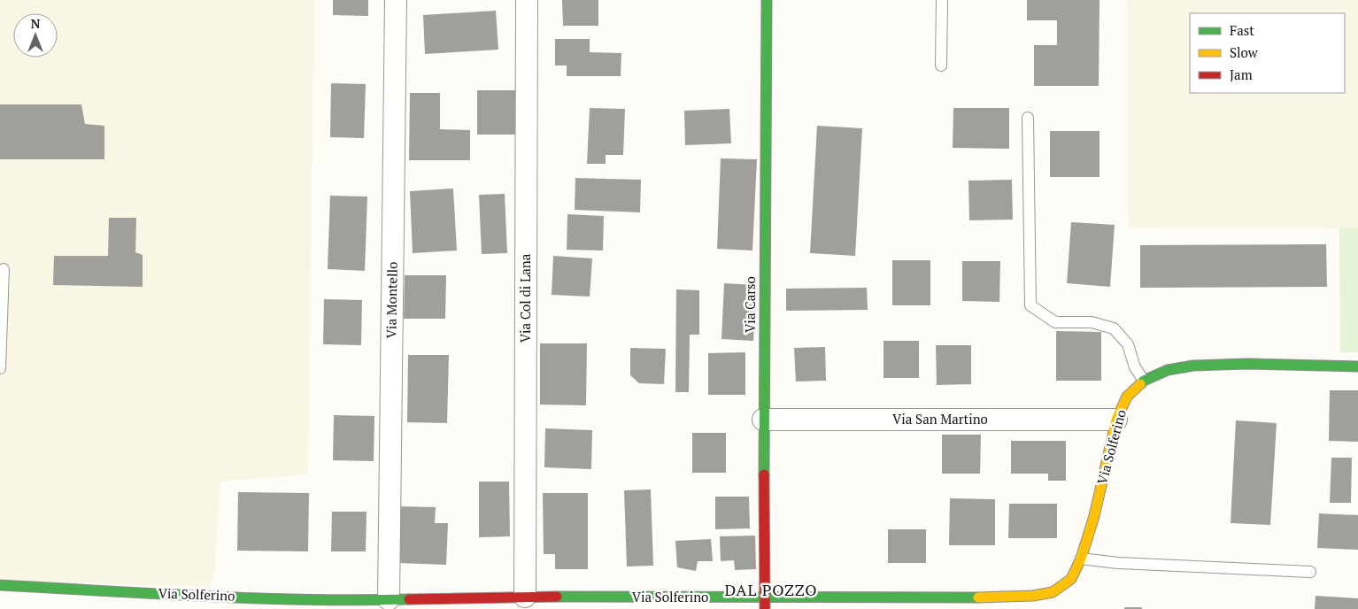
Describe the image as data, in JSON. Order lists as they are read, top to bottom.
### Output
{
  "streets": {
    "street": [
      "Via Col di Lana",
      "Via Montello",
      "Via Carso",
      "Via San Martino",
      "Via Solferino"
    ]
  },
  "crossings": [
    ["Via Col di Lana", "Via Solferino"],
    ["Via Montello", "Via Solferino"],
    ["Via Carso", "Via San Martino"],
    ["Via Carso", "Via Solferino"],
    ["Via San Martino", "Via Solferino"]
  ],
  "districts": ["DAL POZZO"],
  "legend": ["Fast", "Slow", "Jam"],
  "north": "top"
}
